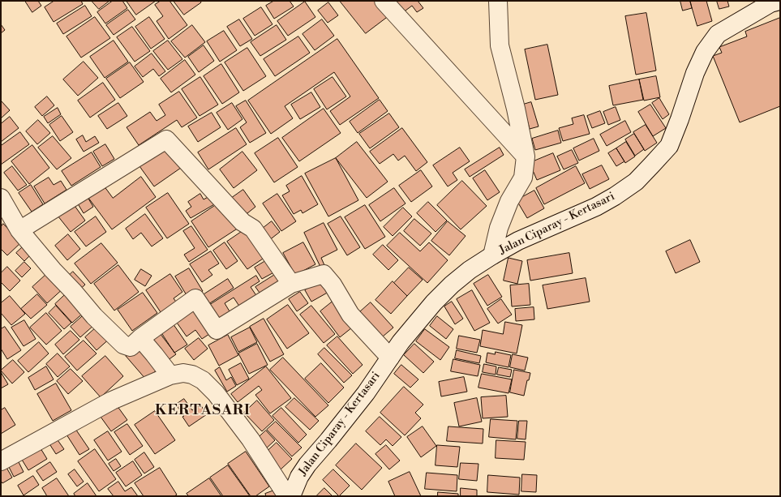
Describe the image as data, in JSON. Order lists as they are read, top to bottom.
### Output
{
  "streets": {
    "street": ["Jalan Ciparay - Kertasari"]
  },
  "districts": ["KERTASARI"]
}
